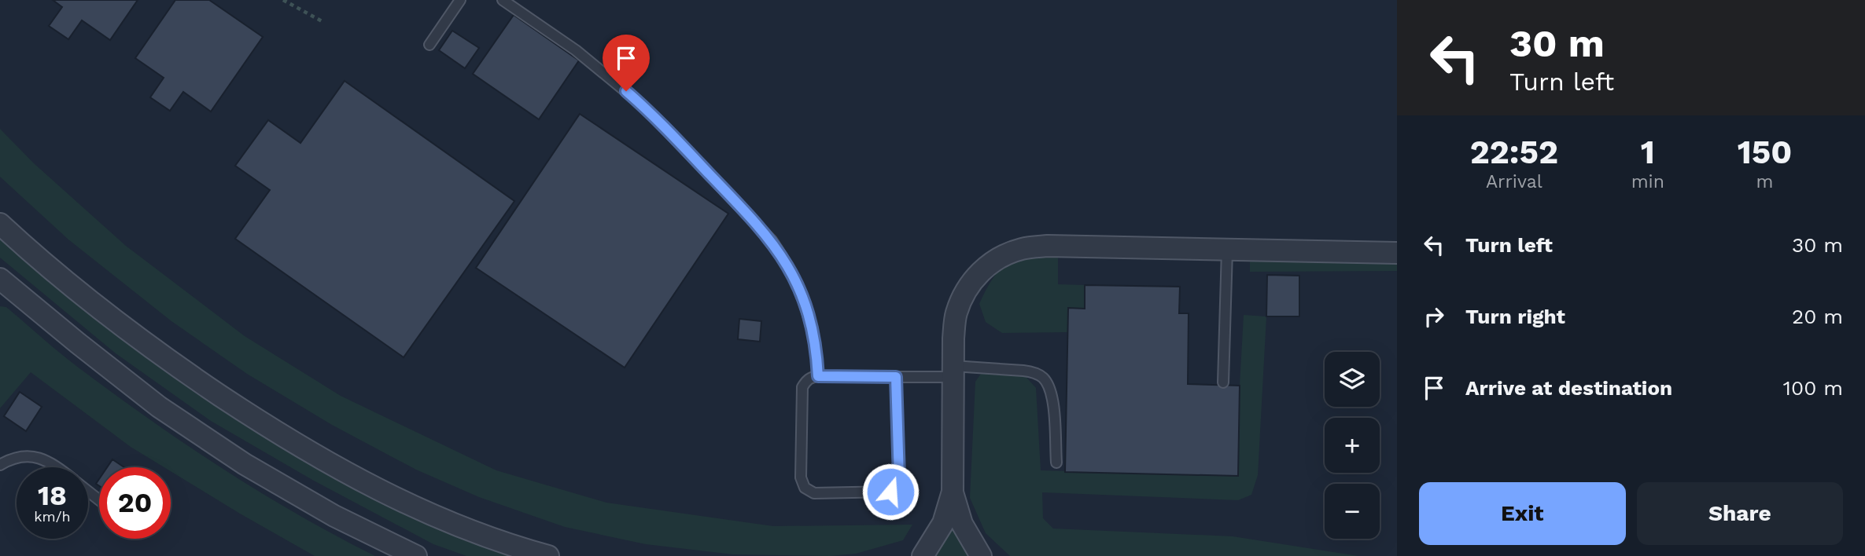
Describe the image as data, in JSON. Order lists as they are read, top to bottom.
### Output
{
  "page": {
    "turn": ["30 m", "Turn left"],
    "eta": [
      "22:52",
      "Arrival",
      "1",
      "min",
      "150",
      "m"
    ],
    "list": [
      {
        "name": "Turn left",
        "value": "30 m"
      },
      {
        "name": "Turn right",
        "value": "20 m"
      },
      {
        "name": "Arrive at destination",
        "value": "100 m"
      }
    ],
    "map_buttons": ["+", "−"],
    "speed": "18 km/h",
    "limit": "20",
    "buttons": ["Exit", "Share"]
  }
}
